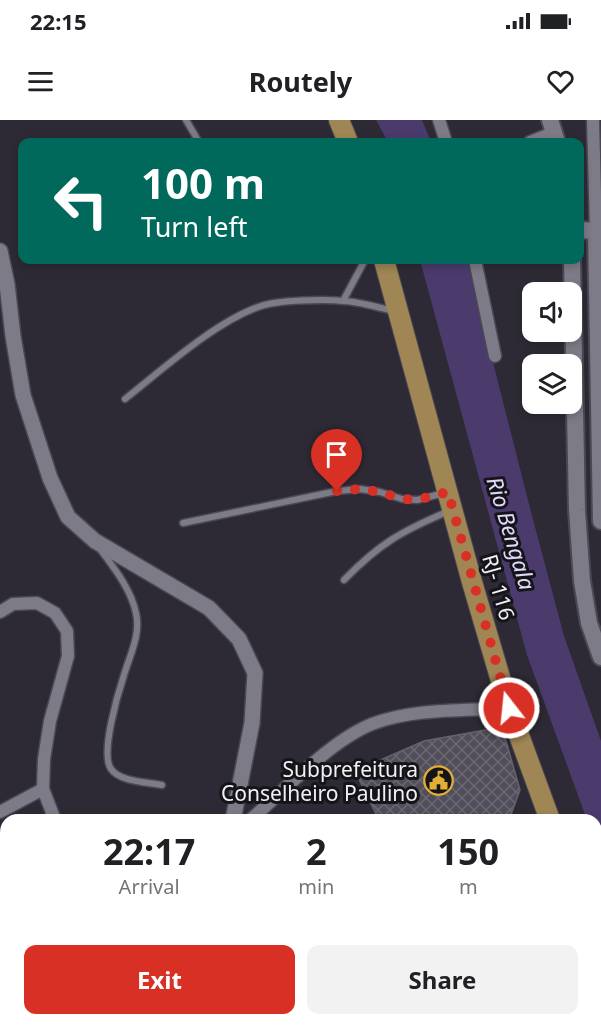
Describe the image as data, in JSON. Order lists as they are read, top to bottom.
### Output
{
  "streets": {
    "main road": ["RJ- 116"]
  },
  "water": ["Rio Bengala"],
  "places": {
    "public building": ["Subprefeitura Conselheiro Paulino"]
  },
  "page": {
    "status": "22:15",
    "header": "Routely",
    "turn": ["100 m", "Turn left"],
    "eta": [
      "22:17",
      "Arrival",
      "2",
      "min",
      "150",
      "m"
    ],
    "buttons": ["Exit", "Share"]
  }
}
